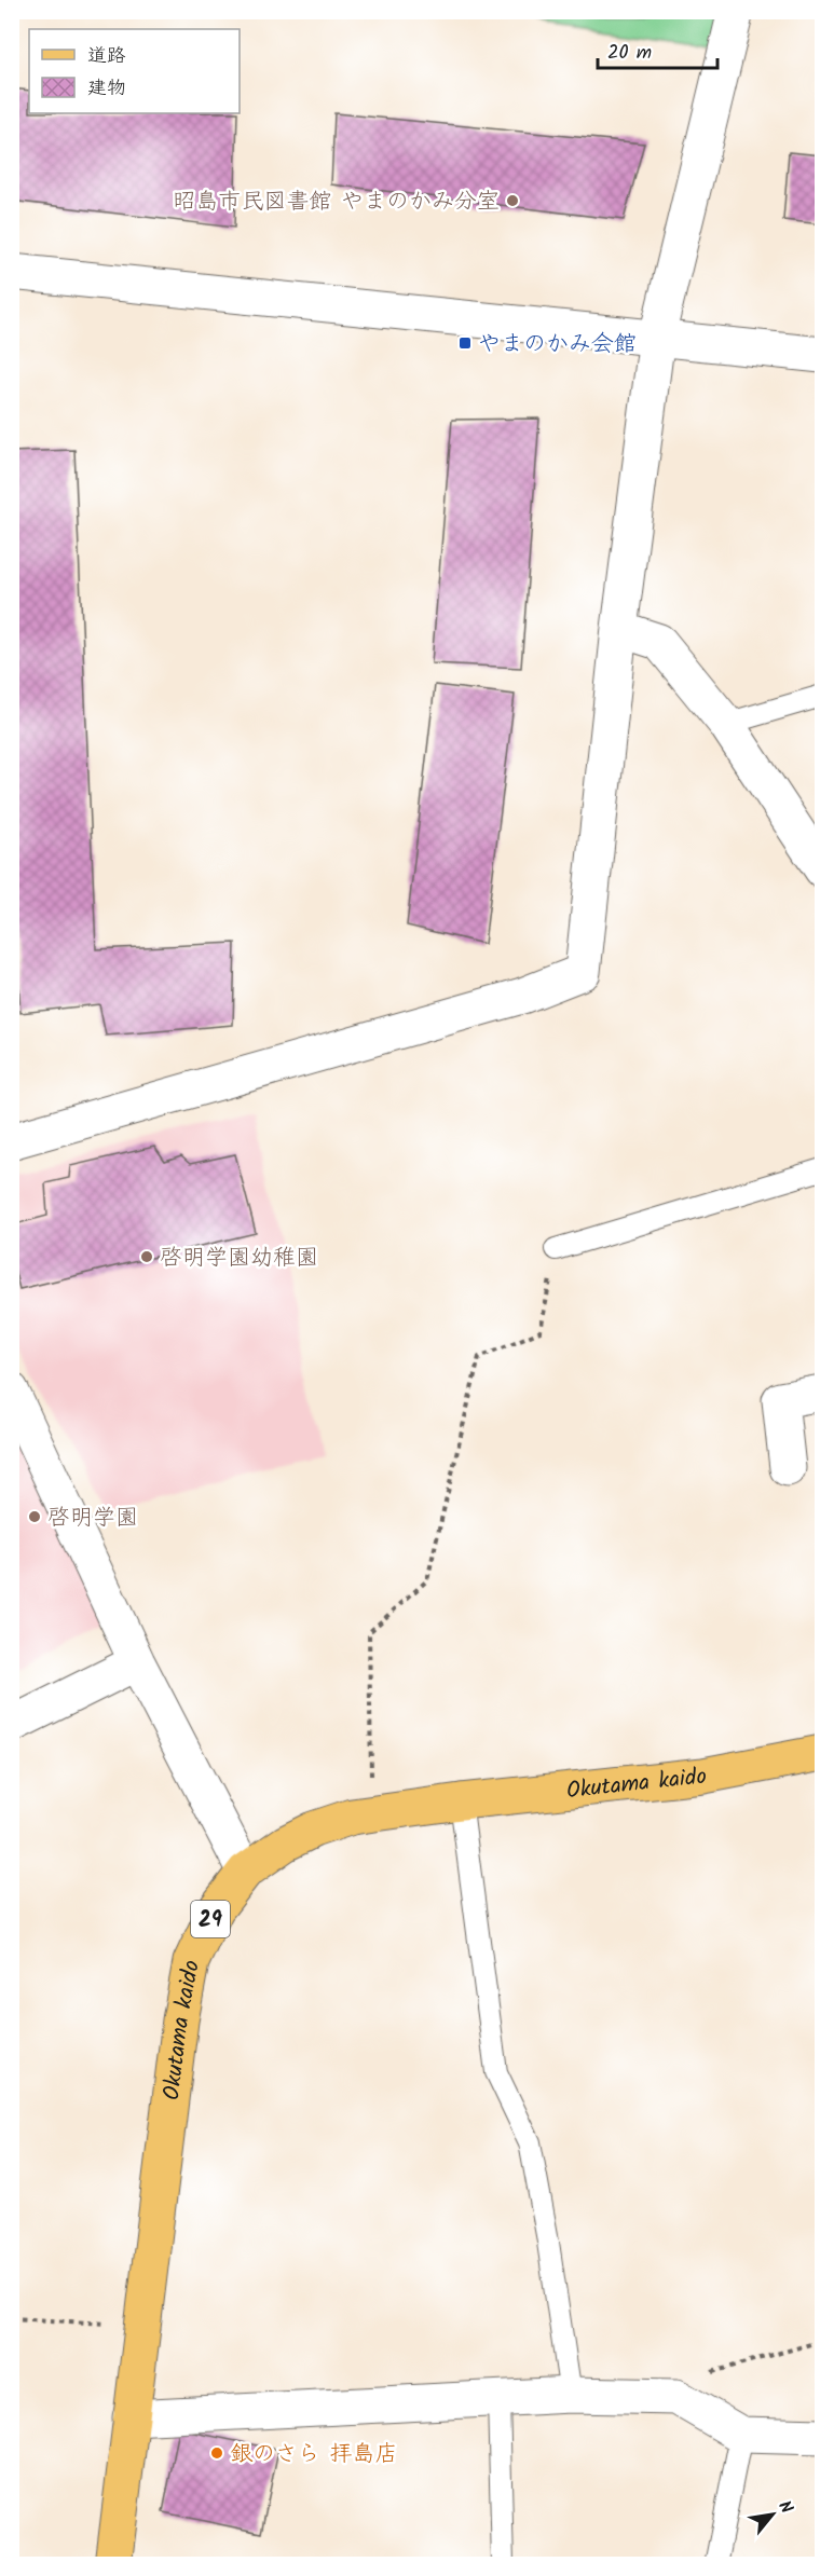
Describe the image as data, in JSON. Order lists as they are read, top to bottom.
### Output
{
  "streets": {
    "main road": ["Okutama kaido", "29"]
  },
  "places": {
    "other": [
      "昭島市民図書館 やまのかみ分室",
      "啓明学園幼稚園",
      "啓明学園",
      "銀のさら 拝島店"
    ],
    "transit": ["やまのかみ会館"]
  },
  "legend": ["道路", "建物"],
  "scale_bar": "20 m",
  "north": "top right"
}
